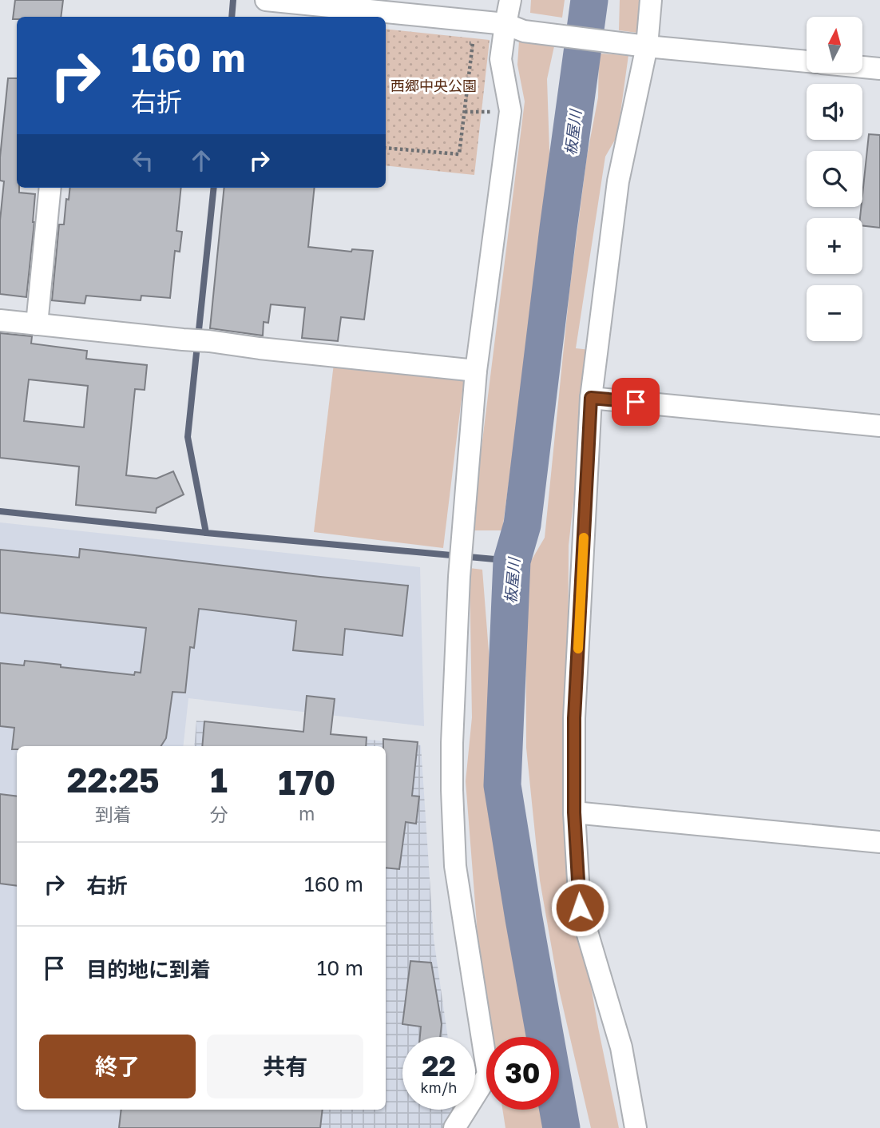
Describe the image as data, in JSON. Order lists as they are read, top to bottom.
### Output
{
  "water": ["板屋川"],
  "parks": ["西郷中央公園"],
  "north": "top",
  "page": {
    "map_buttons": ["+", "−"],
    "turn": ["160 m", "右折"],
    "eta": [
      "22:25",
      "到着",
      "1",
      "分",
      "170",
      "m"
    ],
    "list": [
      {
        "name": "右折",
        "value": "160 m"
      },
      {
        "name": "目的地に到着",
        "value": "10 m"
      }
    ],
    "buttons": ["終了", "共有"],
    "speed": "22 km/h",
    "limit": "30"
  }
}
